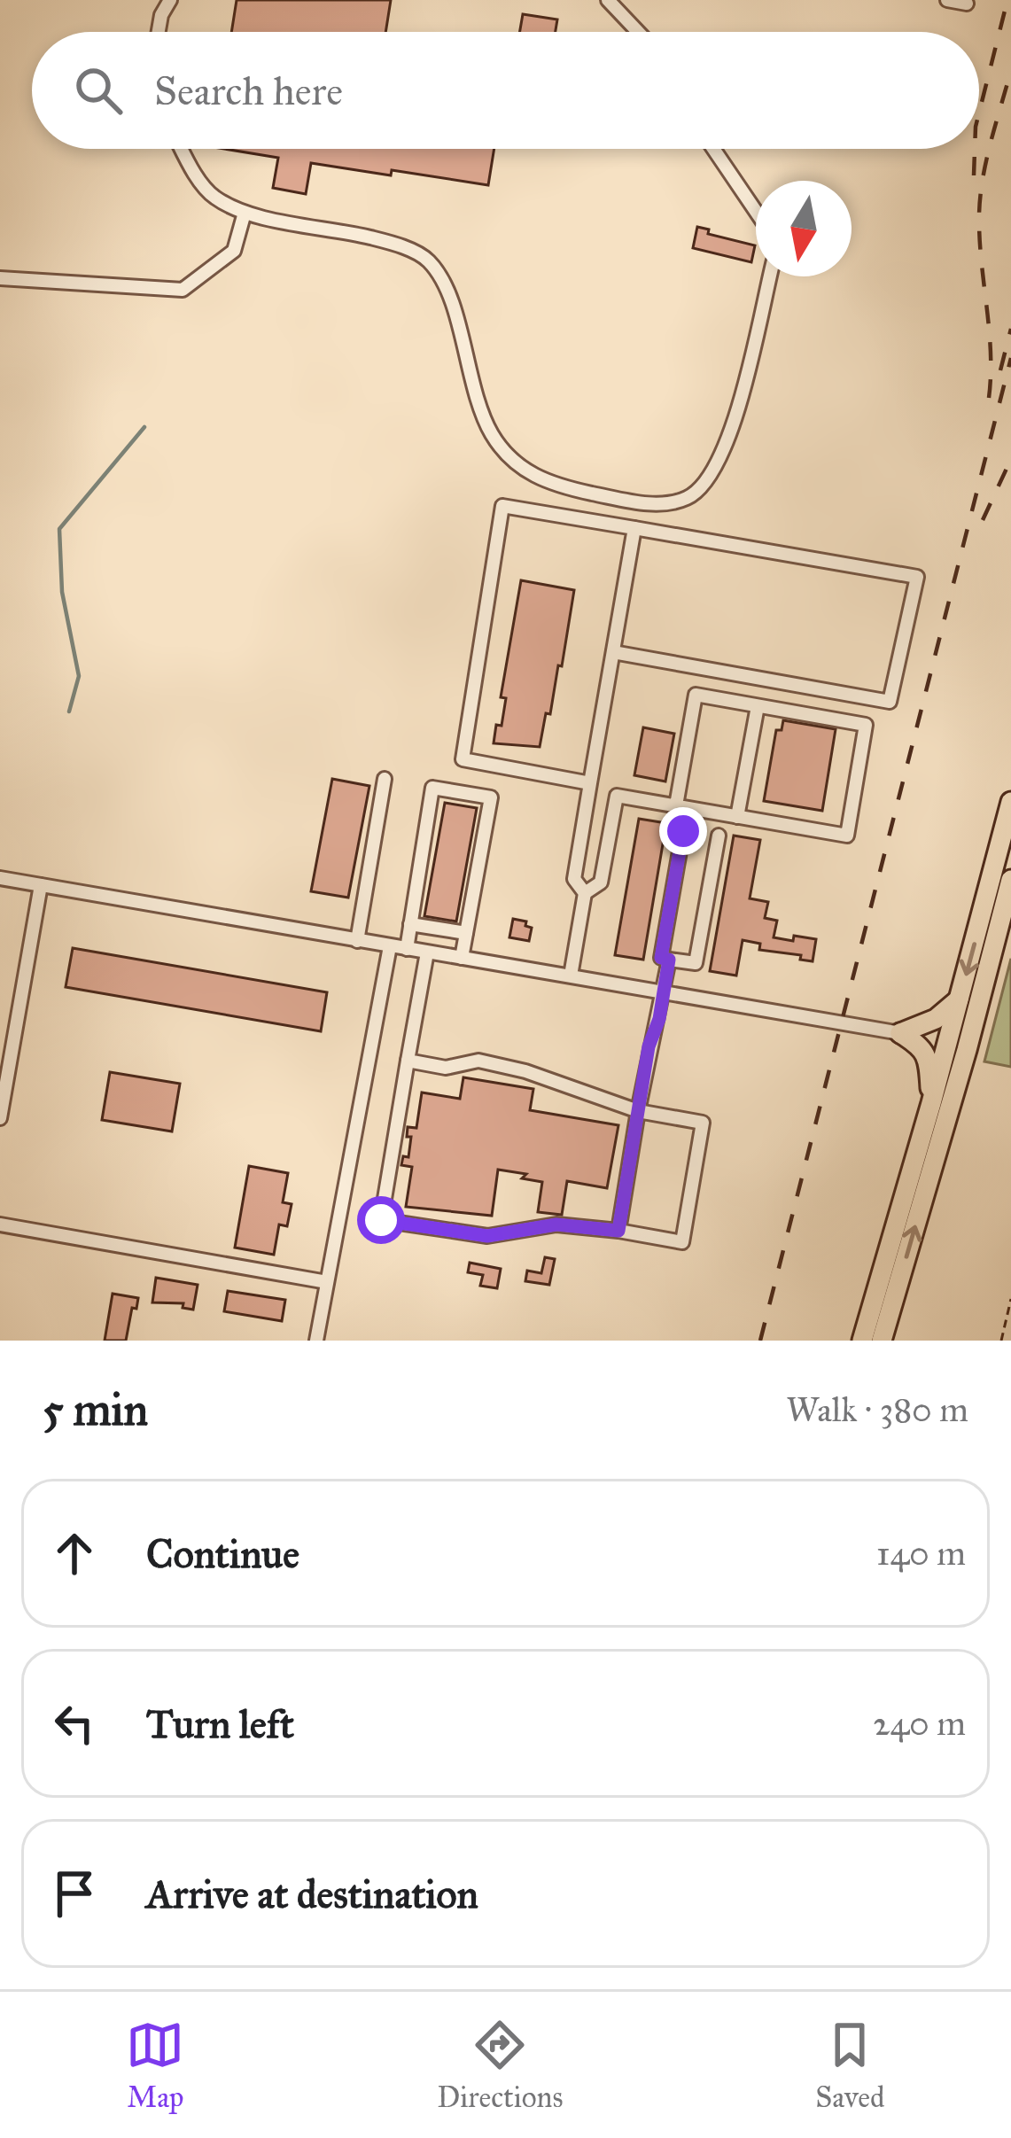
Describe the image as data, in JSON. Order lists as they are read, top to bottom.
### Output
{
  "north": "bottom",
  "page": {
    "search": "Search here",
    "heading": ["5 min", "Walk · 380 m"],
    "list": [
      ["Continue", "140 m"],
      ["Turn left", "240 m"],
      "Arrive at destination"
    ],
    "nav": ["Map", "Directions", "Saved"]
  }
}
